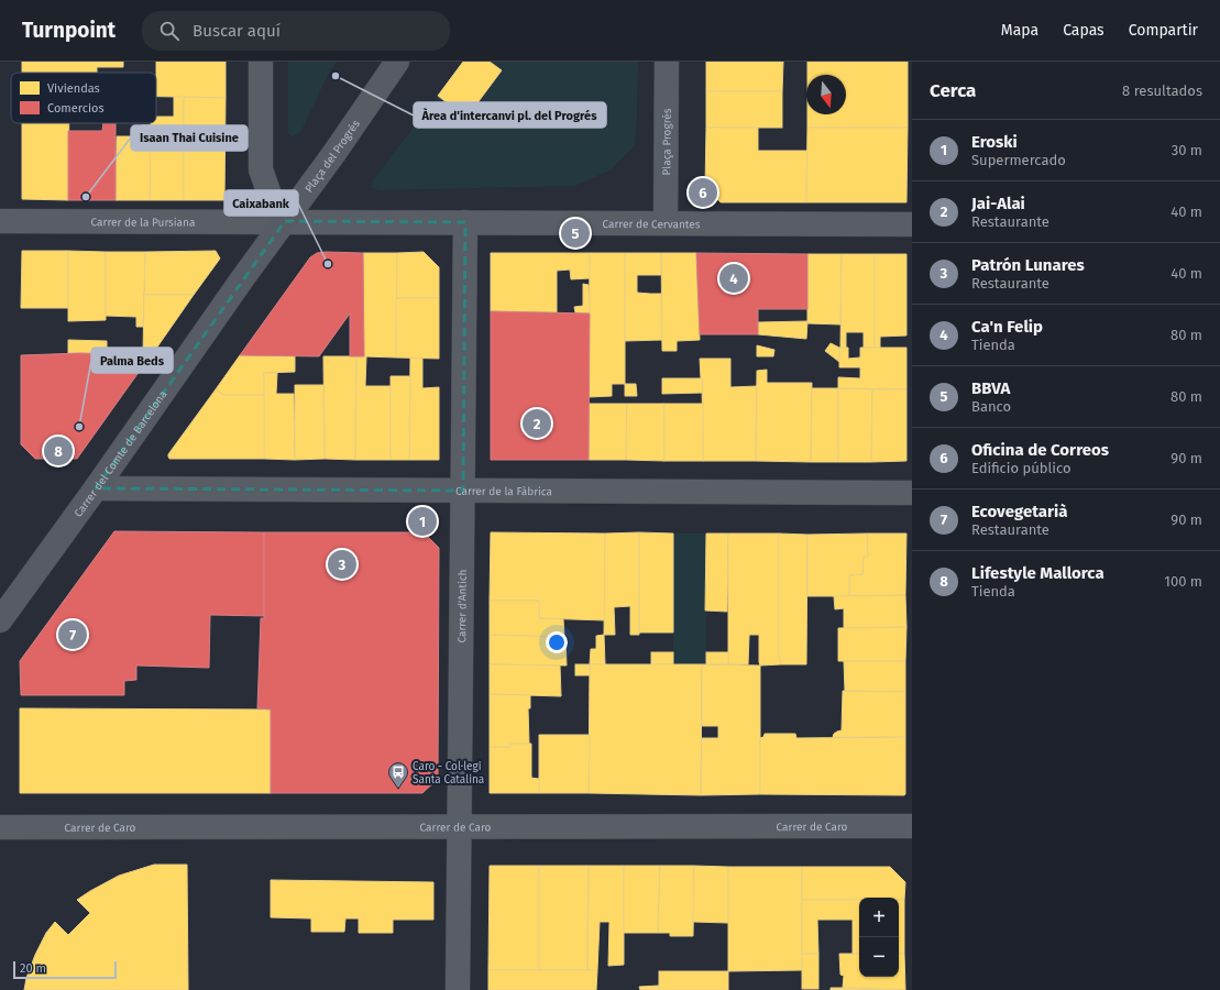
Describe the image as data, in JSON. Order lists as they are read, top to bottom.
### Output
{
  "streets": {
    "street": [
      "Plaça Progrés",
      "Plaça del Progrés",
      "Carrer de la Pursiana",
      "Carrer de Cervantes",
      "Carrer del Comte de Barcelona",
      "Carrer de la Fàbrica",
      "Carrer d'Antich",
      "Carrer de Caro"
    ]
  },
  "crossings": [
    ["Plaça Progrés", "Carrer de Cervantes"],
    ["Plaça del Progrés", "Carrer de la Pursiana"],
    ["Plaça del Progrés", "Carrer de Cervantes"],
    ["Plaça del Progrés", "Carrer del Comte de Barcelona"],
    ["Carrer de la Pursiana", "Carrer de Cervantes"],
    ["Carrer de la Pursiana", "Carrer del Comte de Barcelona"],
    ["Carrer de Cervantes", "Carrer del Comte de Barcelona"],
    ["Carrer de Cervantes", "Carrer d'Antich"],
    ["Carrer del Comte de Barcelona", "Carrer de la Fàbrica"],
    ["Carrer de la Fàbrica", "Carrer d'Antich"],
    ["Carrer d'Antich", "Carrer de Caro"]
  ],
  "places": {
    "other": [
      "Àrea d'intercanvi pl. del Progrés",
      "Isaan Thai Cuisine",
      "Caixabank",
      "Palma Beds"
    ],
    "bus stop": ["Caro - Col·legi Santa Catalina"]
  },
  "legend": ["Viviendas", "Comercios"],
  "scale_bar": "20 m",
  "north": "bottom",
  "page": {
    "header": "Turnpoint",
    "search": "Buscar aquí",
    "nav": ["Mapa", "Capas", "Compartir"],
    "heading": ["Cerca", "8 resultados"],
    "list": [
      {
        "mark": "1",
        "name": "Eroski",
        "note": "Supermercado",
        "value": "30 m"
      },
      {
        "mark": "2",
        "name": "Jai-Alai",
        "note": "Restaurante",
        "value": "40 m"
      },
      {
        "mark": "3",
        "name": "Patrón Lunares",
        "note": "Restaurante",
        "value": "40 m"
      },
      {
        "mark": "4",
        "name": "Ca'n Felip",
        "note": "Tienda",
        "value": "80 m"
      },
      {
        "mark": "5",
        "name": "BBVA",
        "note": "Banco",
        "value": "80 m"
      },
      {
        "mark": "6",
        "name": "Oficina de Correos",
        "note": "Edificio público",
        "value": "90 m"
      },
      {
        "mark": "7",
        "name": "Ecovegetarià",
        "note": "Restaurante",
        "value": "90 m"
      },
      {
        "mark": "8",
        "name": "Lifestyle Mallorca",
        "note": "Tienda",
        "value": "100 m"
      }
    ],
    "pins": [
      "6",
      "5",
      "4",
      "2",
      "8",
      "1",
      "3",
      "7"
    ],
    "map_buttons": ["+", "−"],
    "scale": "20 m"
  }
}
